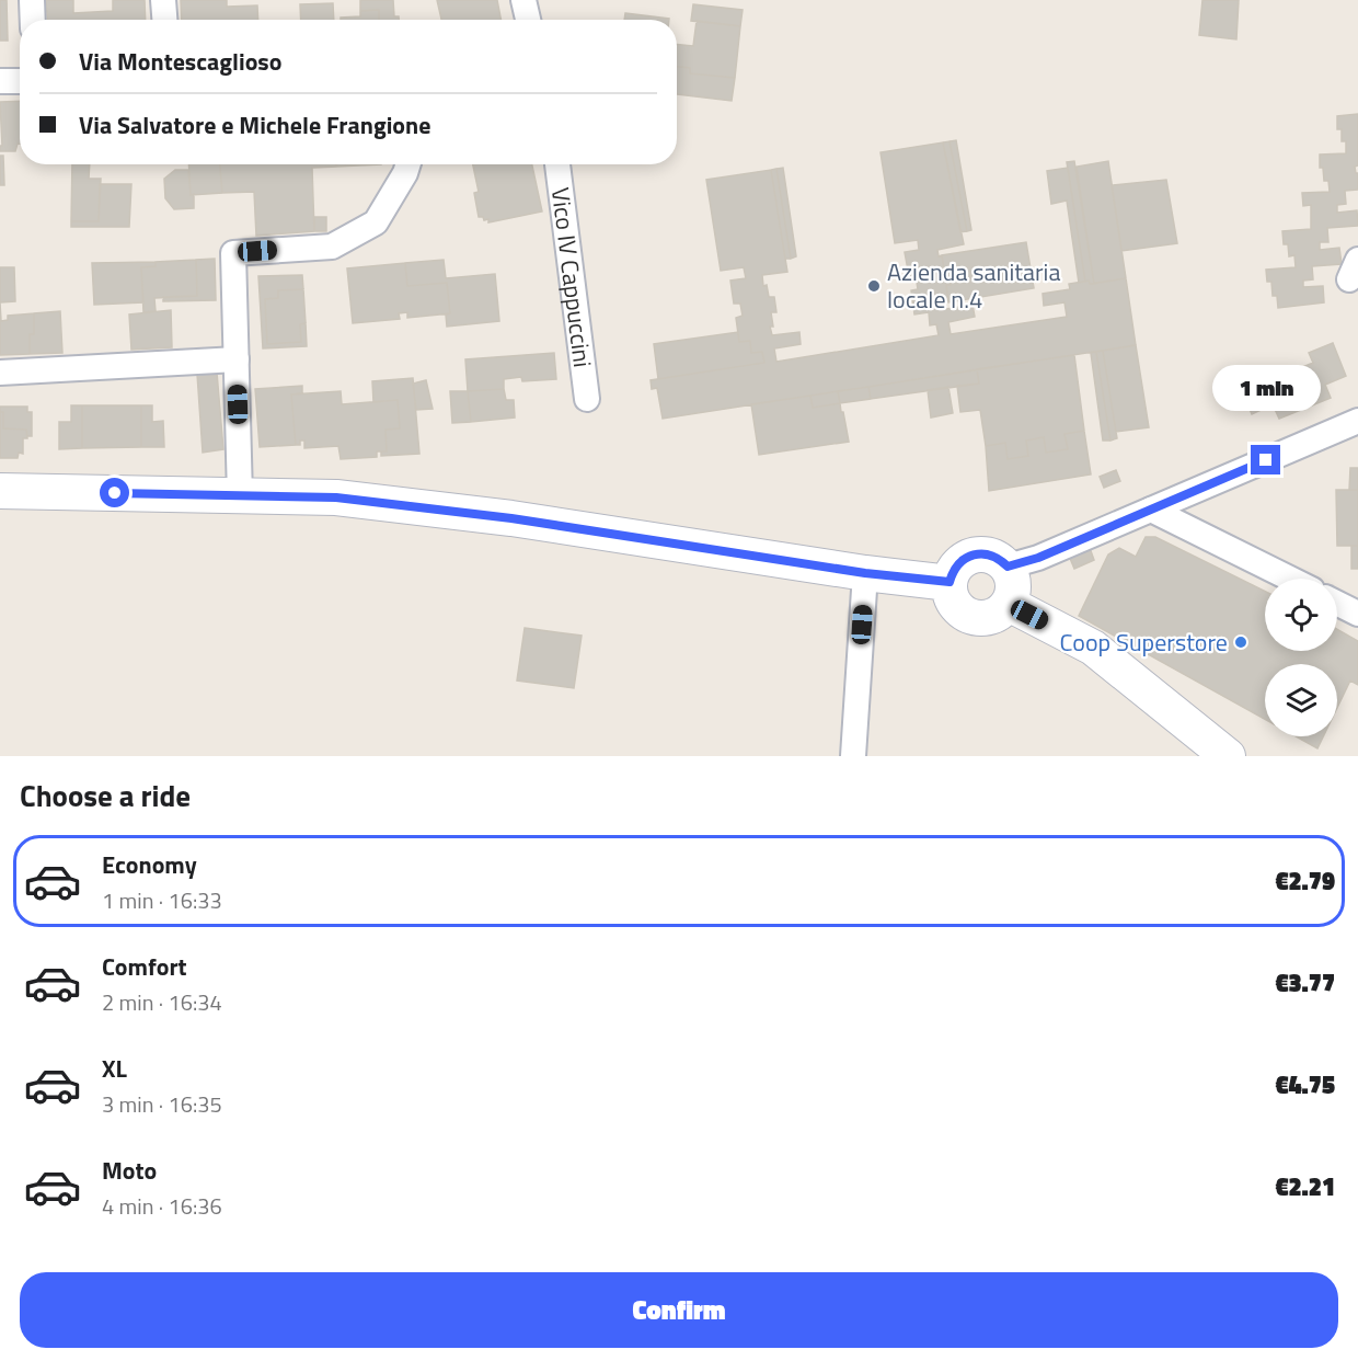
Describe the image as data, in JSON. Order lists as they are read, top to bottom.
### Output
{
  "streets": {
    "street": ["Vico IV Cappuccini"]
  },
  "places": ["Azienda sanitaria locale n.4", "Coop Superstore"],
  "page": {
    "banner": ["Via Montescaglioso", "Via Salvatore e Michele Frangione"],
    "bubble": "1 min",
    "heading": "Choose a ride",
    "list": [
      {
        "name": "Economy",
        "note": "1 min · 16:33",
        "value": "€2.79"
      },
      {
        "name": "Comfort",
        "note": "2 min · 16:34",
        "value": "€3.77"
      },
      {
        "name": "XL",
        "note": "3 min · 16:35",
        "value": "€4.75"
      },
      {
        "name": "Moto",
        "note": "4 min · 16:36",
        "value": "€2.21"
      }
    ],
    "buttons": "Confirm"
  }
}
